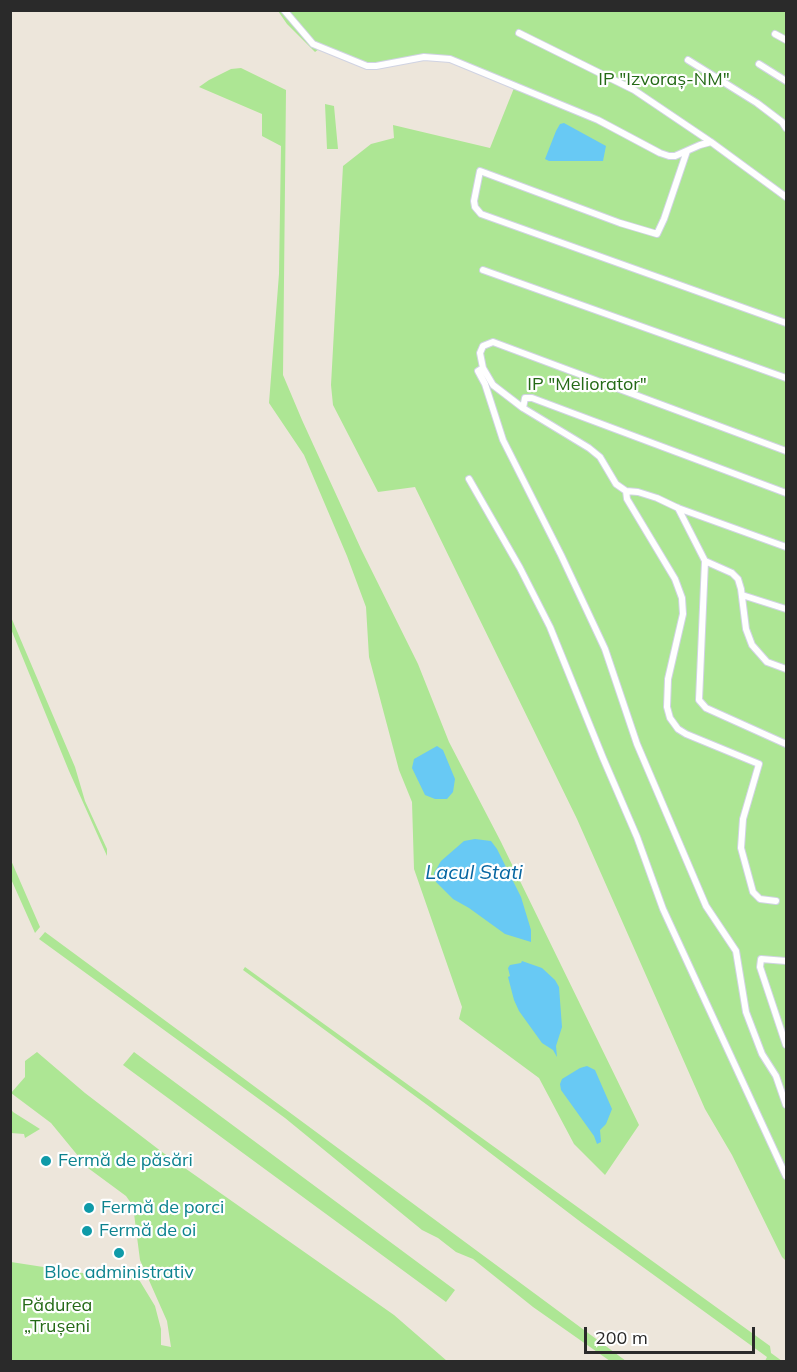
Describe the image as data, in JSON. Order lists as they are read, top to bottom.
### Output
{
  "water": ["Lacul Stati"],
  "parks": ["IP \"Izvoraș-NM\"", "IP \"Meliorator\"", "Pădurea „Trușeni"],
  "places": [
    "Fermă de păsări",
    "Fermă de porci",
    "Fermă de oi",
    "Bloc administrativ"
  ],
  "scale_bar": "200 m"
}
